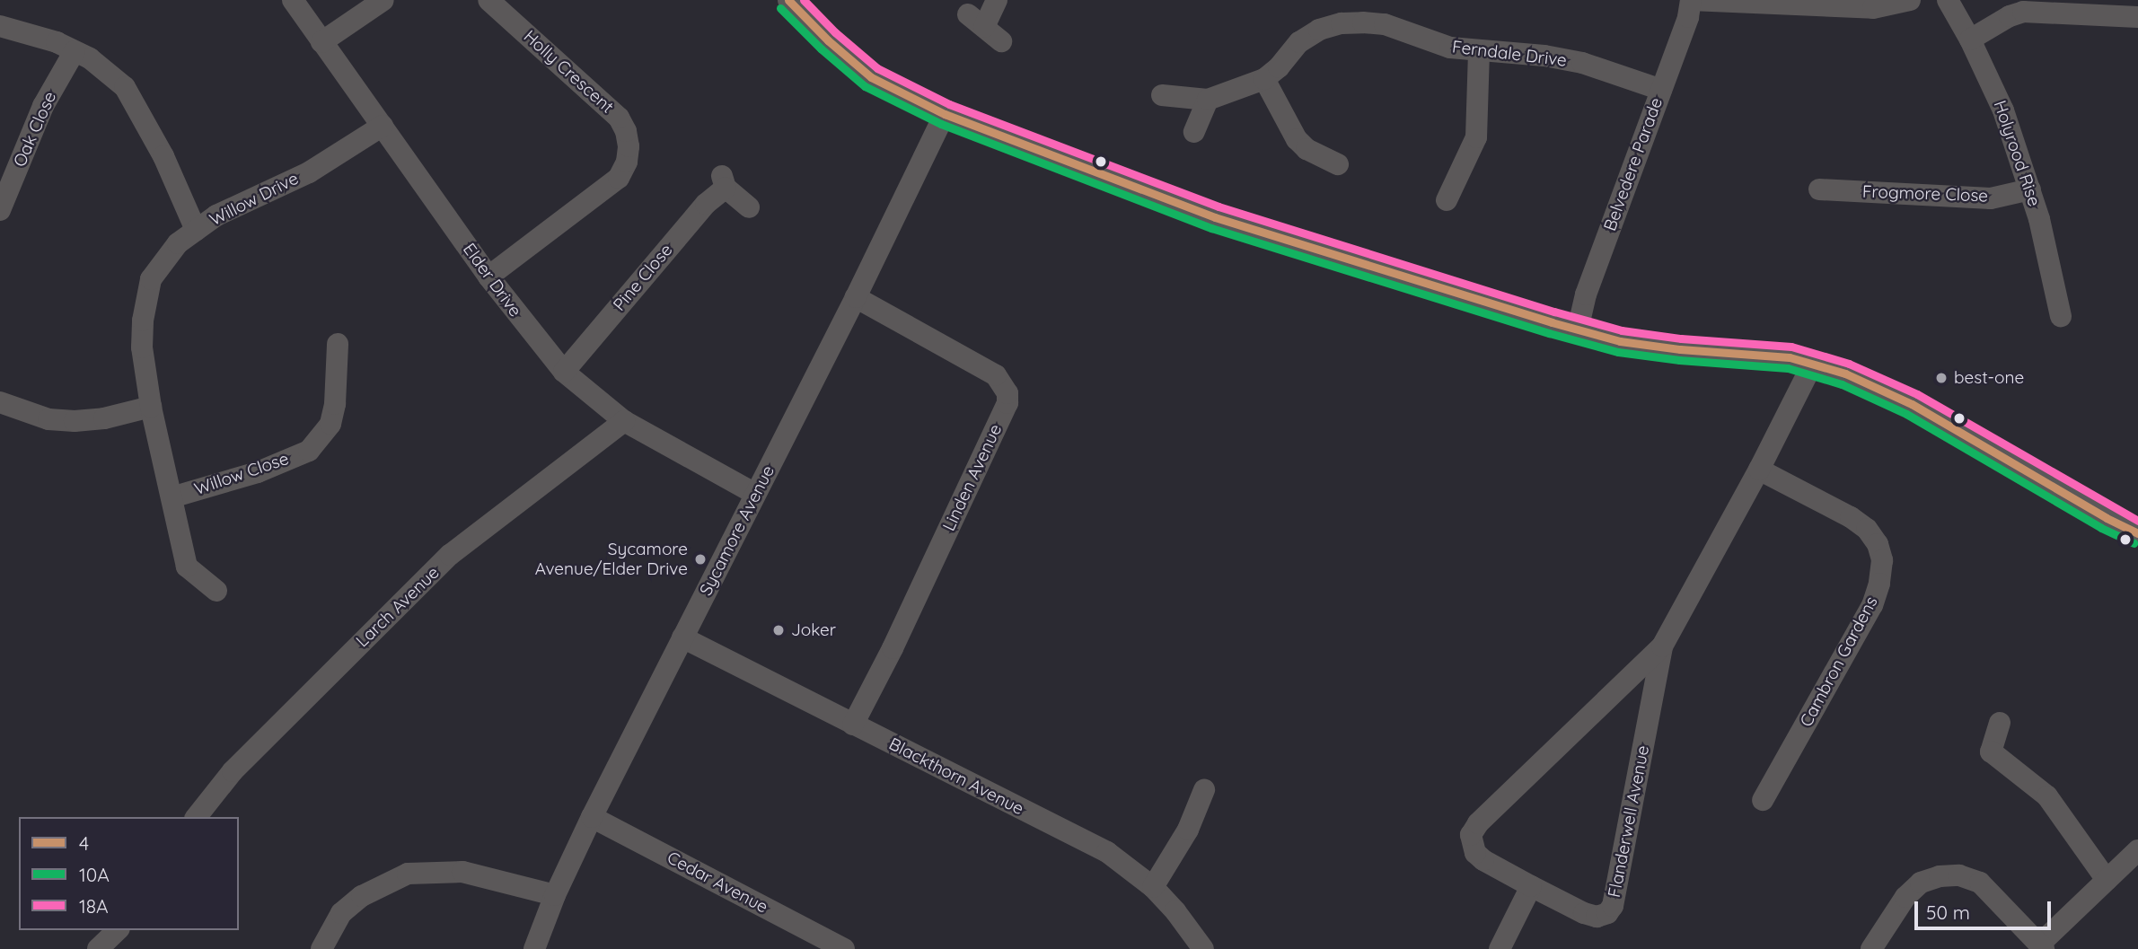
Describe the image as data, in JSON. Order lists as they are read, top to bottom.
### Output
{
  "streets": {
    "street": [
      "Ferndale Drive",
      "Holly Crescent",
      "Oak Close",
      "Holyrood Rise",
      "Belvedere Parade",
      "Frogmore Close",
      "Willow Drive",
      "Pine Close",
      "Elder Drive",
      "Willow Close",
      "Linden Avenue",
      "Sycamore Avenue",
      "Larch Avenue",
      "Cambron Gardens",
      "Blackthorn Avenue",
      "Flanderwell Avenue",
      "Cedar Avenue"
    ]
  },
  "crossings": [
    ["Ferndale Drive", "Belvedere Parade"],
    ["Holly Crescent", "Elder Drive"],
    ["Holyrood Rise", "Frogmore Close"],
    ["Willow Drive", "Elder Drive"],
    ["Willow Drive", "Willow Close"],
    ["Pine Close", "Elder Drive"],
    ["Elder Drive", "Sycamore Avenue"],
    ["Elder Drive", "Larch Avenue"],
    ["Linden Avenue", "Sycamore Avenue"],
    ["Linden Avenue", "Blackthorn Avenue"],
    ["Sycamore Avenue", "Blackthorn Avenue"],
    ["Sycamore Avenue", "Cedar Avenue"],
    ["Cambron Gardens", "Flanderwell Avenue"]
  ],
  "places": ["best-one", "Sycamore Avenue/Elder Drive", "Joker"],
  "lines": ["transit line 4", "transit line 18A", "transit line 10A"],
  "legend": ["4", "10A", "18A"],
  "scale_bar": "50 m"
}
